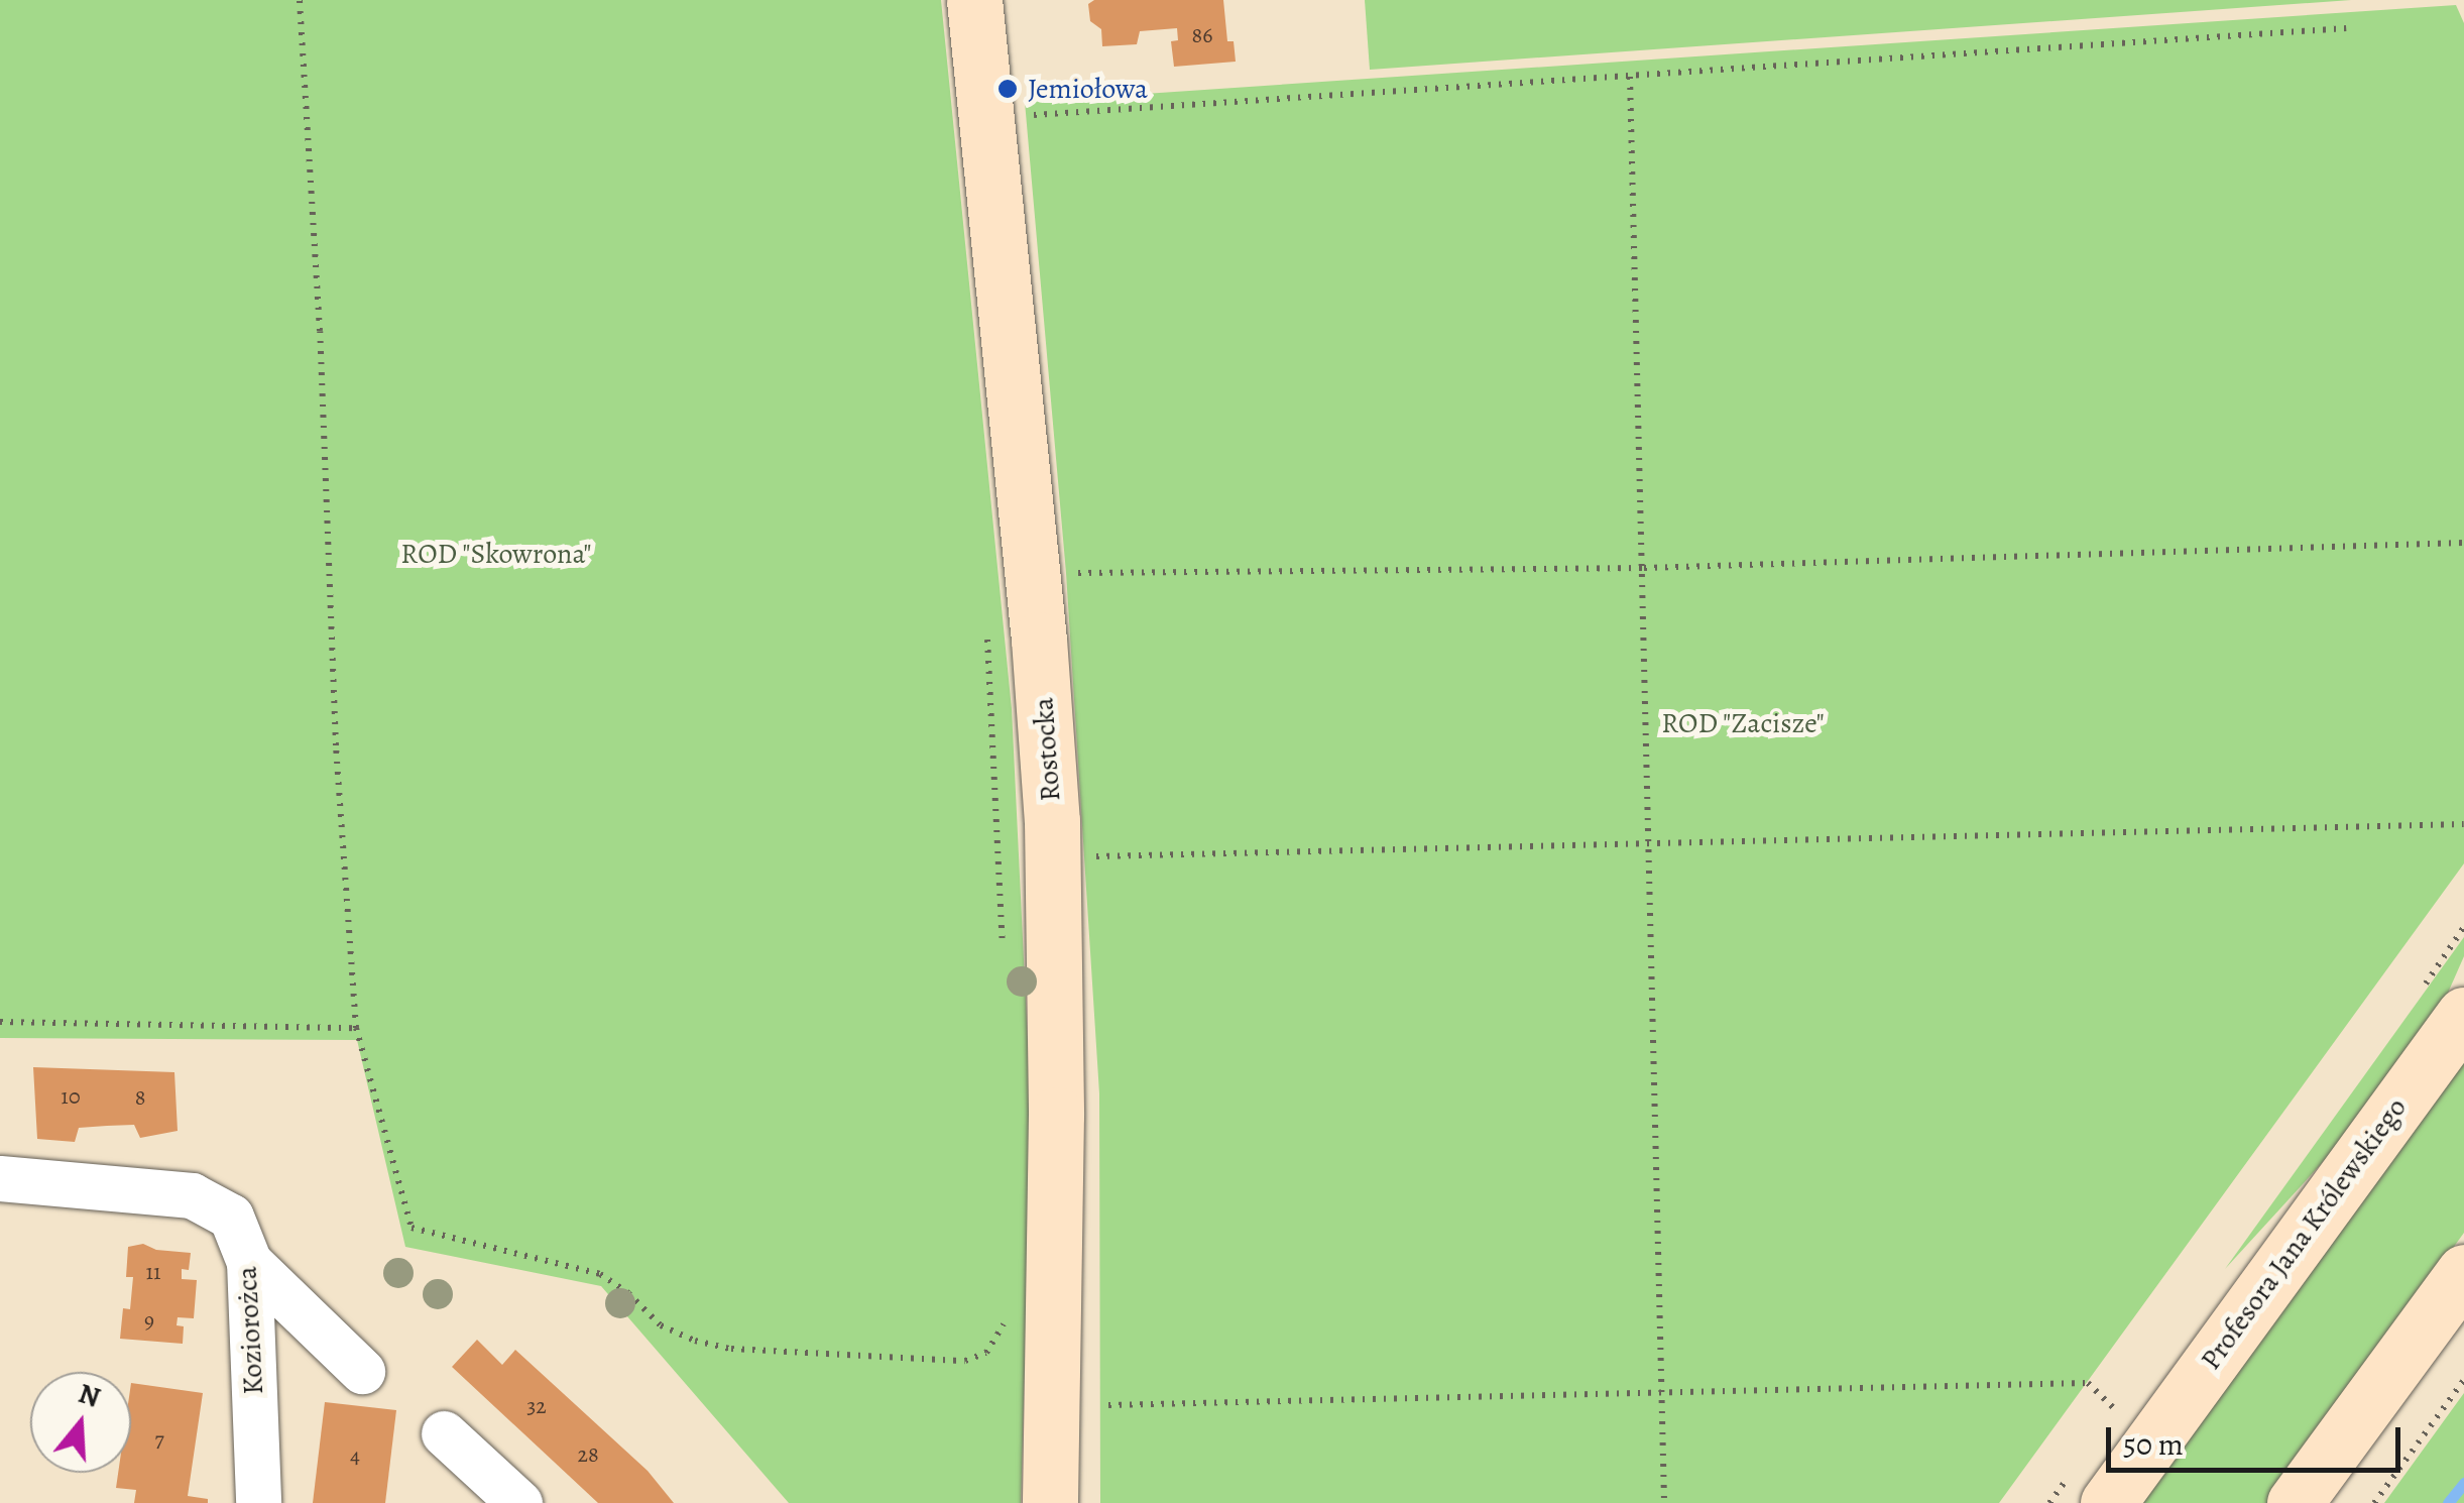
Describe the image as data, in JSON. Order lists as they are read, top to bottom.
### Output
{
  "streets": {
    "street": ["Rostocka", "Profesora Jana Królewskiego", "Koziorożca"]
  },
  "parks": ["ROD \"Skowrona\"", "ROD \"Zacisze\""],
  "places": ["Jemiołowa"],
  "house_numbers": [
    "86",
    "10",
    "8",
    "11",
    "9",
    "32",
    "7",
    "28",
    "4"
  ],
  "scale_bar": "50 m",
  "north": "top"
}
